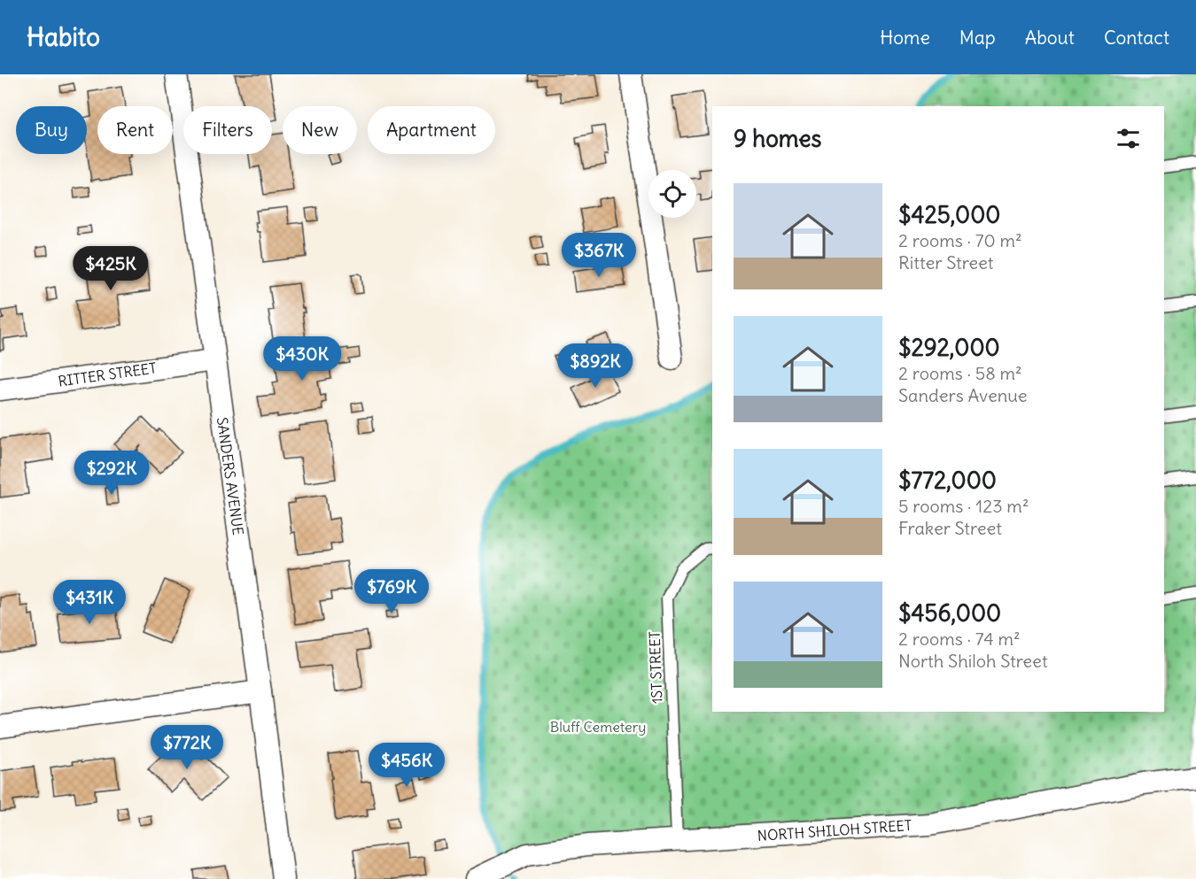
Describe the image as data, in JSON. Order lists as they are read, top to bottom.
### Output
{
  "streets": {
    "street": ["RITTER STREET", "SANDERS AVENUE", "NORTH SHILOH STREET"],
    "lane": ["1ST STREET"]
  },
  "crossings": [
    ["RITTER STREET", "SANDERS AVENUE"],
    ["1ST STREET", "NORTH SHILOH STREET"]
  ],
  "parks": ["Bluff Cemetery"],
  "page": {
    "header": "Habito",
    "nav": [
      "Home",
      "Map",
      "About",
      "Contact"
    ],
    "chip": [
      "Buy",
      "Rent",
      "Filters",
      "New",
      "Apartment"
    ],
    "heading": "9 homes",
    "list": [
      {
        "name": "$425,000",
        "note": "2 rooms · 70 m² · Ritter Street"
      },
      {
        "name": "$292,000",
        "note": "2 rooms · 58 m² · Sanders Avenue"
      },
      {
        "name": "$772,000",
        "note": "5 rooms · 123 m² · Fraker Street"
      },
      {
        "name": "$456,000",
        "note": "2 rooms · 74 m² · North Shiloh Street"
      }
    ],
    "price": [
      "$367K",
      "$425K",
      "$430K",
      "$892K",
      "$292K",
      "$769K",
      "$431K",
      "$772K",
      "$456K"
    ]
  }
}
